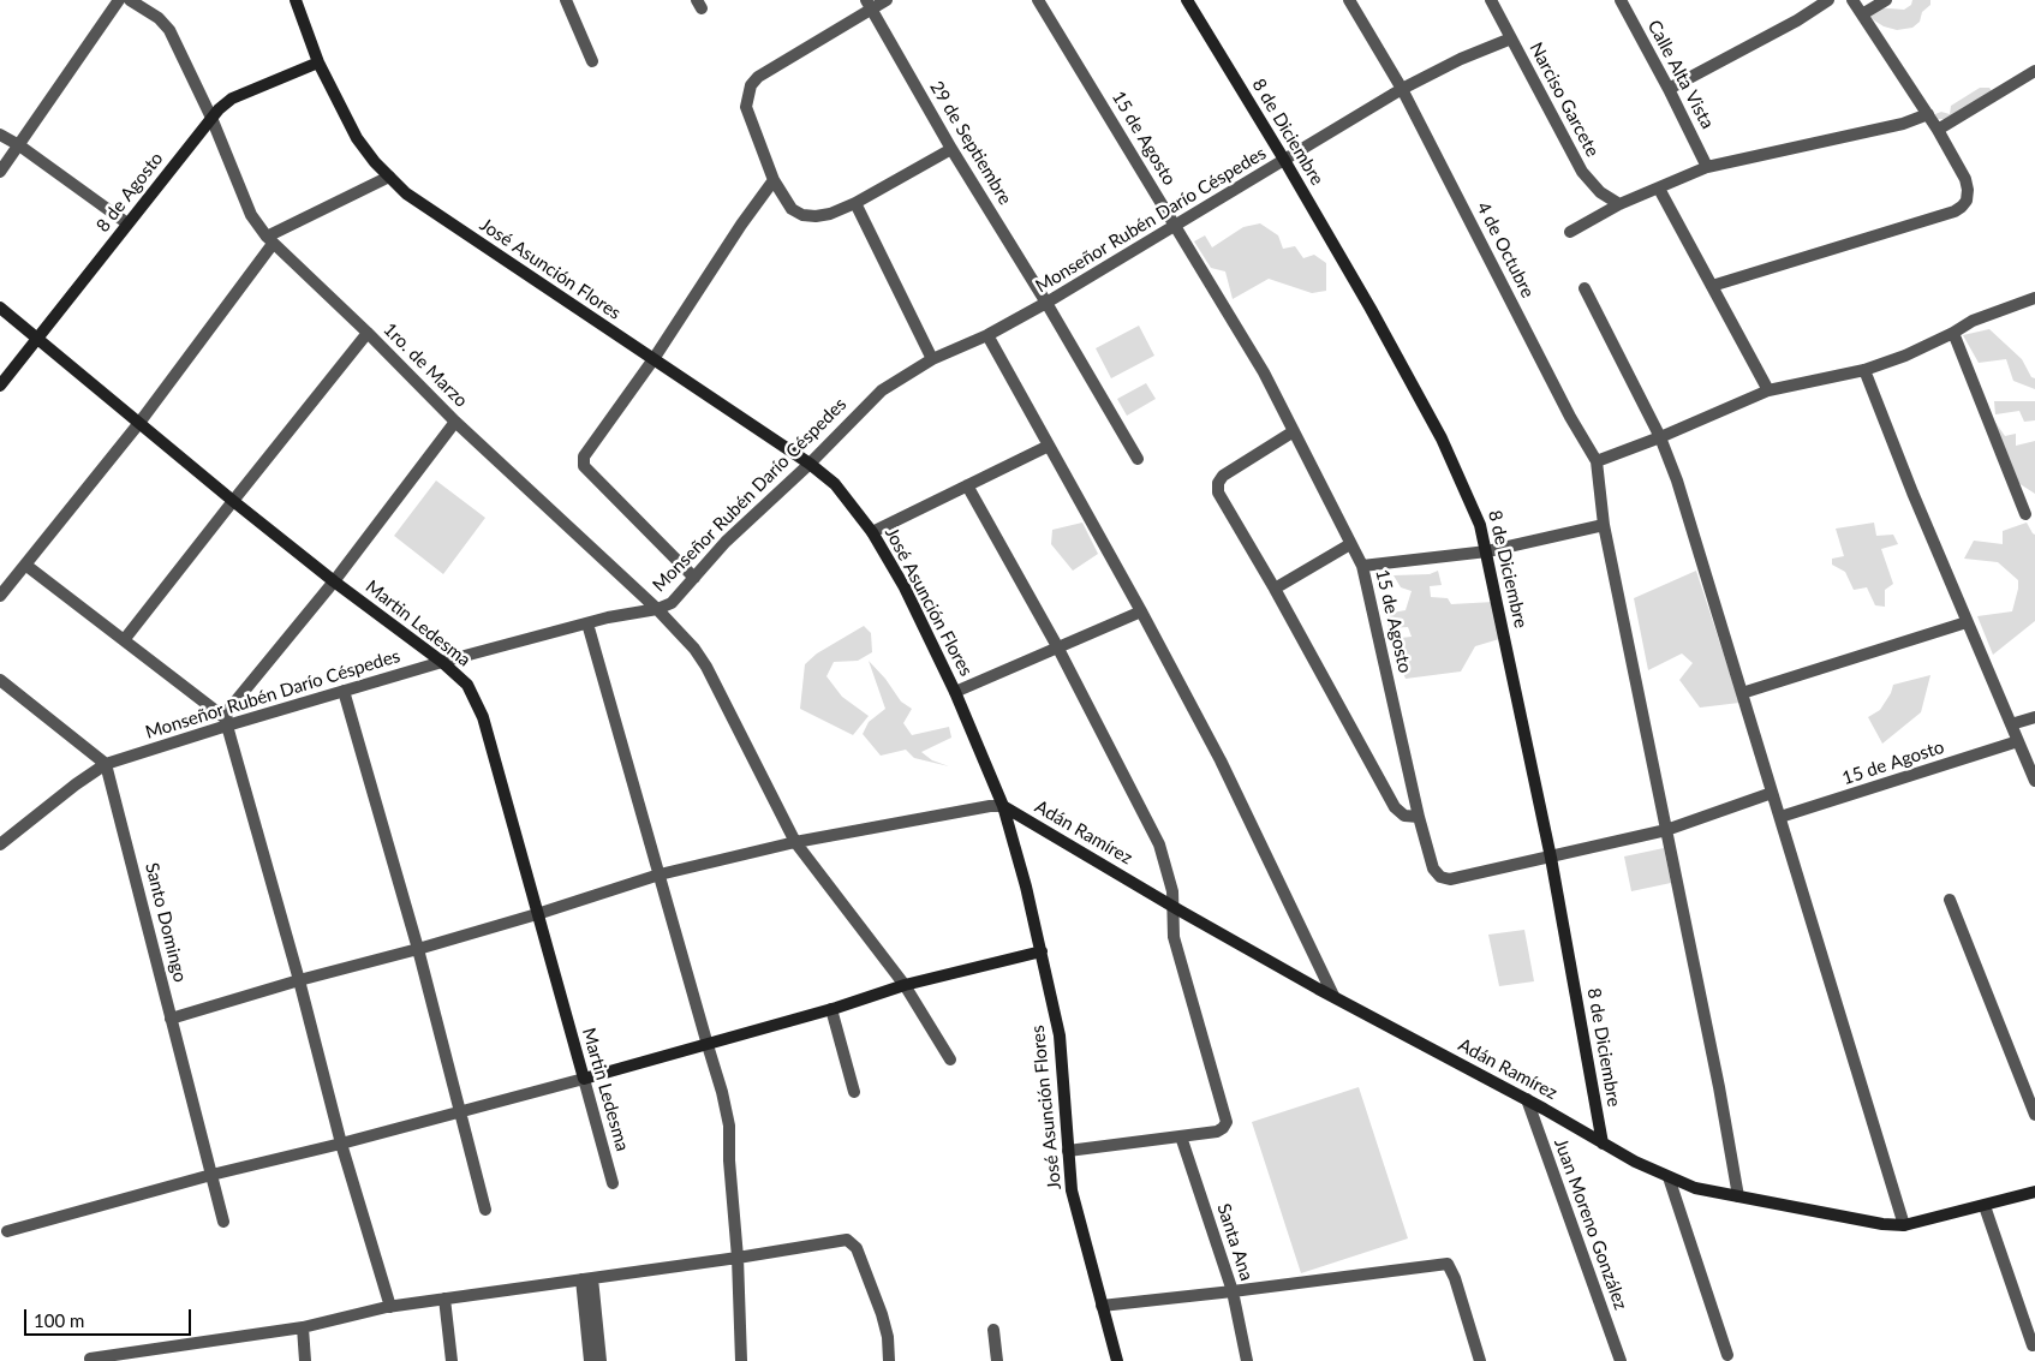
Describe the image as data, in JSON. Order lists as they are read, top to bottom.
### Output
{
  "streets": {
    "street": [
      "Calle Alta Vista",
      "Narciso Garcete",
      "8 de Diciembre",
      "15 de Agosto",
      "29 de Septiembre",
      "8 de Agosto",
      "Monseñor Rubén Darío Céspedes",
      "4 de Octubre",
      "José Asunción Flores",
      "1ro. de Marzo",
      "Martin Ledesma",
      "Adán Ramírez",
      "Santo Domingo",
      "Juan Moreno González",
      "Santa Ana"
    ]
  },
  "crossings": [
    ["Narciso Garcete", "Monseñor Rubén Darío Céspedes"],
    ["8 de Diciembre", "15 de Agosto"],
    ["8 de Diciembre", "Monseñor Rubén Darío Céspedes"],
    ["8 de Diciembre", "Adán Ramírez"],
    ["15 de Agosto", "Monseñor Rubén Darío Céspedes"],
    ["15 de Agosto", "4 de Octubre"],
    ["29 de Septiembre", "Monseñor Rubén Darío Céspedes"],
    ["8 de Agosto", "José Asunción Flores"],
    ["8 de Agosto", "1ro. de Marzo"],
    ["8 de Agosto", "Martin Ledesma"],
    ["Monseñor Rubén Darío Céspedes", "4 de Octubre"],
    ["Monseñor Rubén Darío Céspedes", "José Asunción Flores"],
    ["Monseñor Rubén Darío Céspedes", "1ro. de Marzo"],
    ["Monseñor Rubén Darío Céspedes", "Martin Ledesma"],
    ["Monseñor Rubén Darío Céspedes", "Santo Domingo"],
    ["4 de Octubre", "Adán Ramírez"],
    ["José Asunción Flores", "Adán Ramírez"],
    ["Adán Ramírez", "Juan Moreno González"]
  ],
  "scale_bar": "100 m"
}
